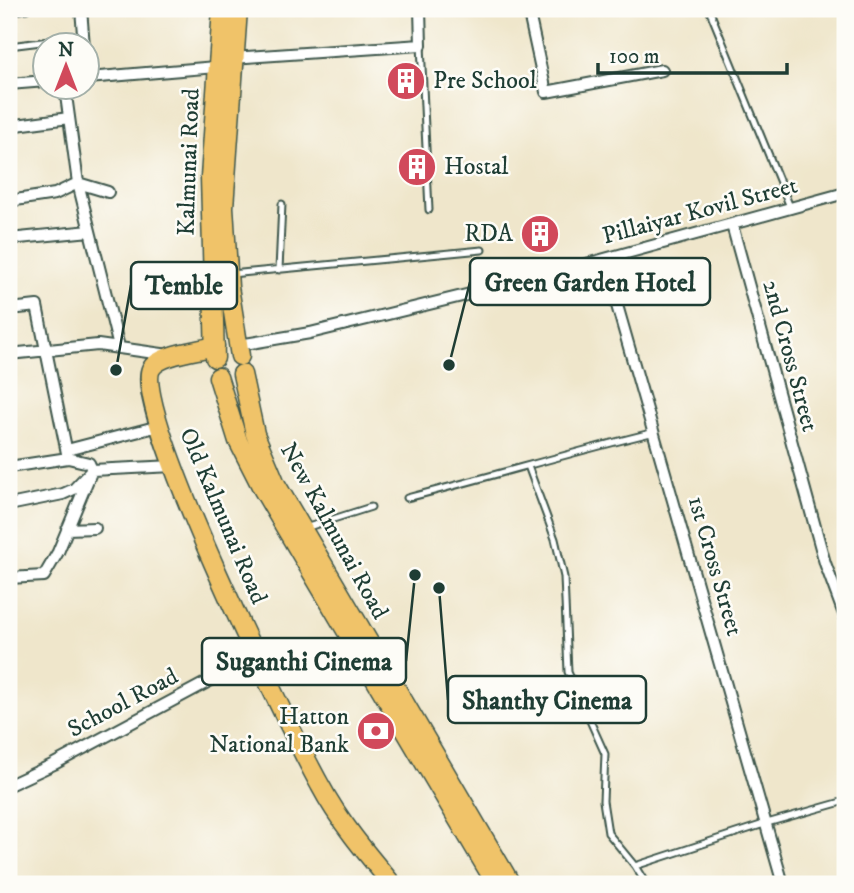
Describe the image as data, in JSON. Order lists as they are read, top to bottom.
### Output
{
  "streets": {
    "main road": ["Kalmunai Road", "Old Kalmunai Road", "New Kalmunai Road"],
    "street": [
      "Pillaiyar Kovil Street",
      "2nd Cross Street",
      "1st Cross Street",
      "School Road"
    ]
  },
  "crossings": [
    ["Kalmunai Road", "Pillaiyar Kovil Street"],
    ["Kalmunai Road", "New Kalmunai Road"],
    ["Pillaiyar Kovil Street", "2nd Cross Street"],
    ["Pillaiyar Kovil Street", "New Kalmunai Road"],
    ["Pillaiyar Kovil Street", "1st Cross Street"],
    ["Old Kalmunai Road", "School Road"]
  ],
  "places": {
    "building": ["Pre School", "Hostal", "RDA"],
    "other": [
      "Green Garden Hotel",
      "Temble",
      "Suganthi Cinema",
      "Shanthy Cinema"
    ],
    "bank": ["Hatton National Bank"]
  },
  "scale_bar": "100 m",
  "north": "top"
}
